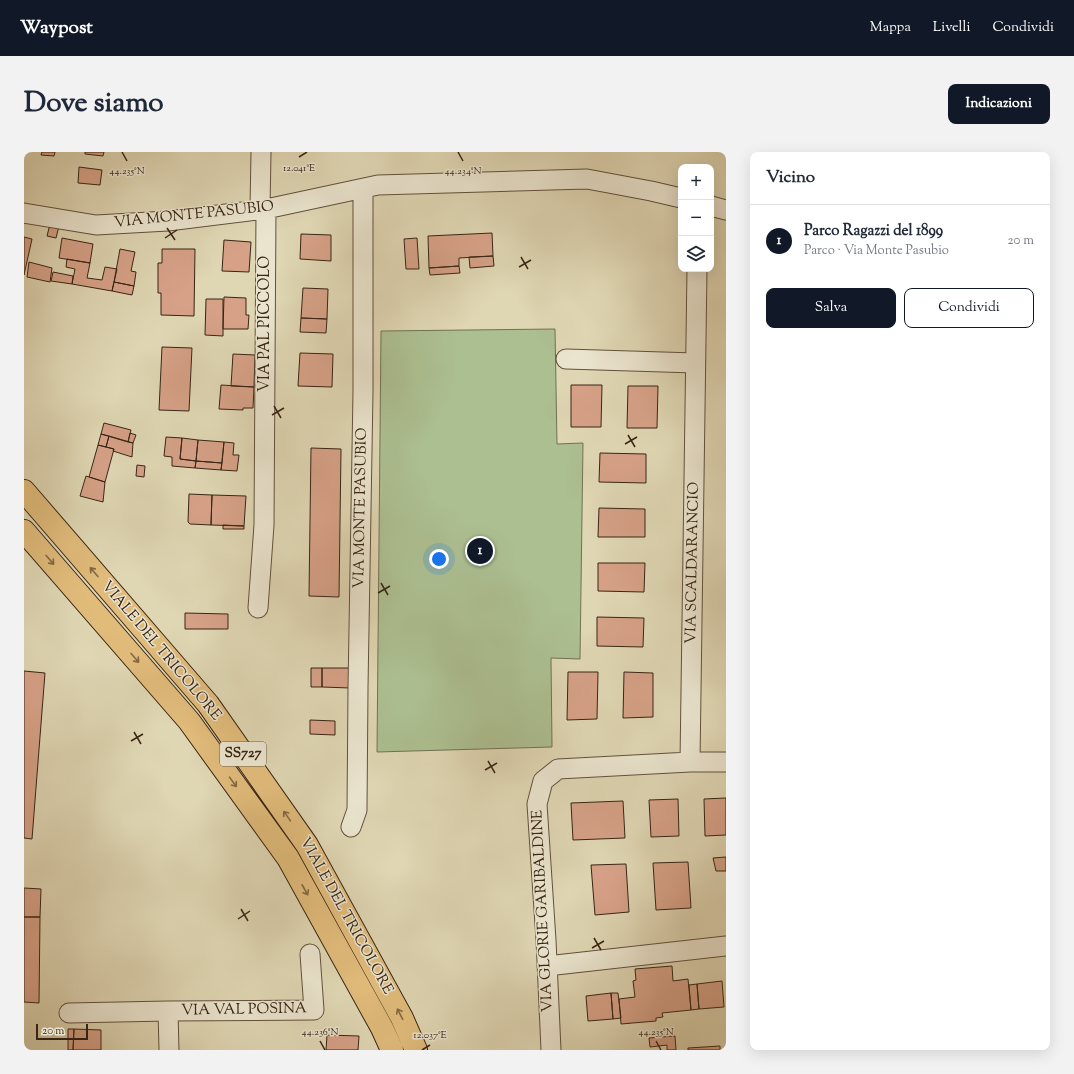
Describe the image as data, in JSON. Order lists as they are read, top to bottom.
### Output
{
  "streets": {
    "highway": ["VIALE DEL TRICOLORE", "SS727"],
    "street": [
      "VIA MONTE PASUBIO",
      "VIA PAL PICCOLO",
      "VIA SCALDARANCIO",
      "VIA GLORIE GARIBALDINE",
      "VIA VAL POSINA"
    ]
  },
  "crossings": [
    ["VIA MONTE PASUBIO", "VIA PAL PICCOLO"],
    ["VIA SCALDARANCIO", "VIA GLORIE GARIBALDINE"]
  ],
  "scale_bar": "20 m",
  "page": {
    "header": "Waypost",
    "nav": ["Mappa", "Livelli", "Condividi"],
    "title": "Dove siamo",
    "buttons": [
      "Indicazioni",
      ["Salva", "Condividi"]
    ],
    "heading": "Vicino",
    "map_buttons": ["+", "−"],
    "list": [
      {
        "mark": "1",
        "name": "Parco Ragazzi del 1899",
        "note": "Parco · Via Monte Pasubio",
        "value": "20 m"
      }
    ],
    "pins": "1",
    "scale": "20 m"
  },
  "coordinates": [
    "12.041°E",
    "44.235°N",
    "44.234°N",
    "44.236°N",
    "12.037°E"
  ]
}
